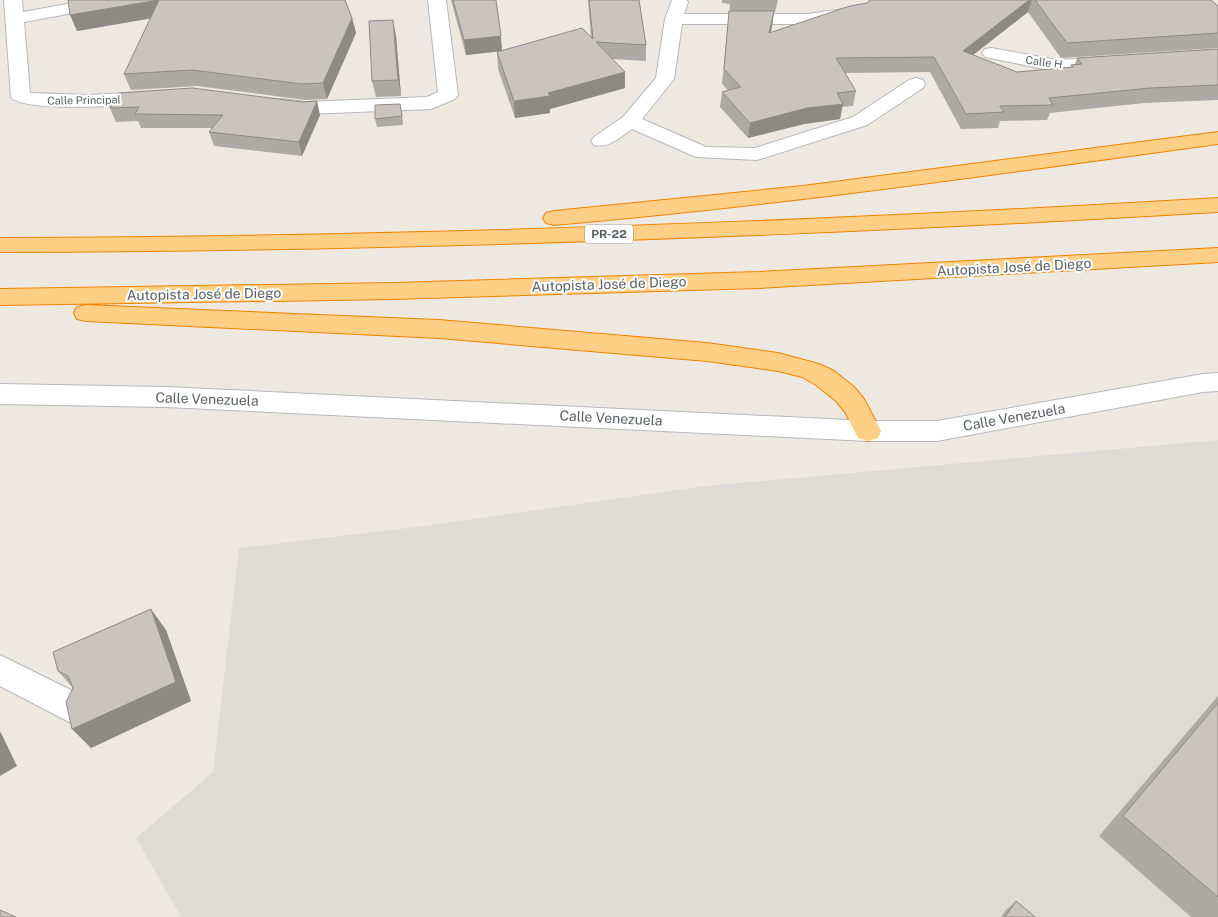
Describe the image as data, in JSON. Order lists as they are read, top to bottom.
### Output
{
  "streets": {
    "highway": ["PR-22", "Autopista José de Diego"],
    "street": ["Calle H", "Calle Principal", "Calle Venezuela"]
  }
}
